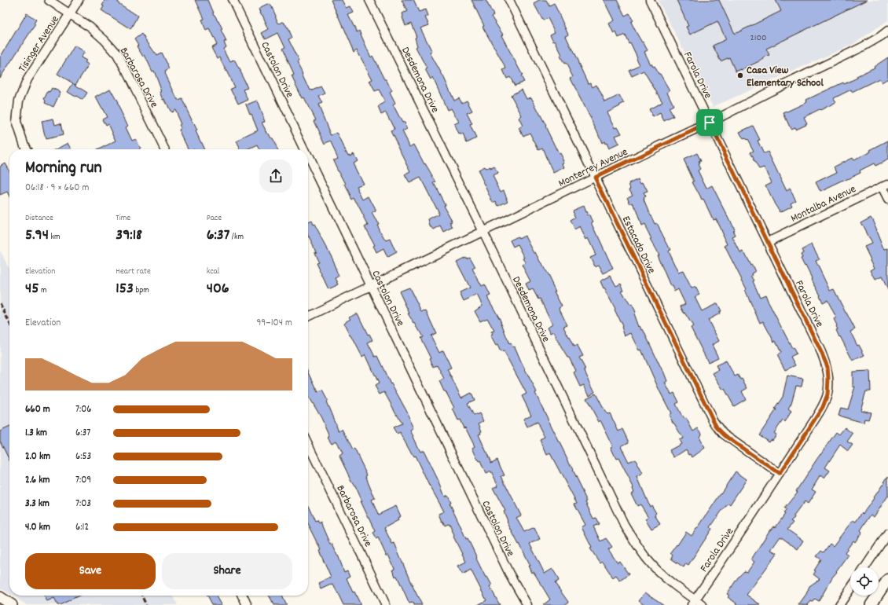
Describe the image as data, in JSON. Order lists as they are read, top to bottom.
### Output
{
  "streets": {
    "street": [
      "Tisinger Avenue",
      "Castolon Drive",
      "Farola Drive",
      "Barbarosa Drive",
      "Desdemona Drive",
      "Monterrey Avenue",
      "Montalba Avenue",
      "Estacado Drive"
    ]
  },
  "crossings": [
    ["Tisinger Avenue", "Barbarosa Drive"],
    ["Castolon Drive", "Monterrey Avenue"],
    ["Farola Drive", "Desdemona Drive"],
    ["Farola Drive", "Monterrey Avenue"],
    ["Farola Drive", "Montalba Avenue"],
    ["Farola Drive", "Estacado Drive"],
    ["Desdemona Drive", "Monterrey Avenue"],
    ["Monterrey Avenue", "Estacado Drive"]
  ],
  "places": ["Casa View Elementary School"],
  "house_numbers": ["2100"],
  "page": {
    "heading": ["Morning run", "06:18 · 9 × 660 m"],
    "stats": [
      ["Distance", "5.94 km"],
      ["Time", "39:18"],
      ["Pace", "6:37 /km"],
      ["Elevation", "45 m"],
      ["Heart rate", "153 bpm"],
      ["kcal", "406"]
    ],
    "chart": ["Elevation", "99–104 m"],
    "list": [
      {
        "name": "660 m",
        "note": "7:06"
      },
      {
        "name": "1.3 km",
        "note": "6:37"
      },
      {
        "name": "2.0 km",
        "note": "6:53"
      },
      {
        "name": "2.6 km",
        "note": "7:09"
      },
      {
        "name": "3.3 km",
        "note": "7:03"
      },
      {
        "name": "4.0 km",
        "note": "6:12"
      }
    ],
    "buttons": ["Save", "Share"]
  }
}
